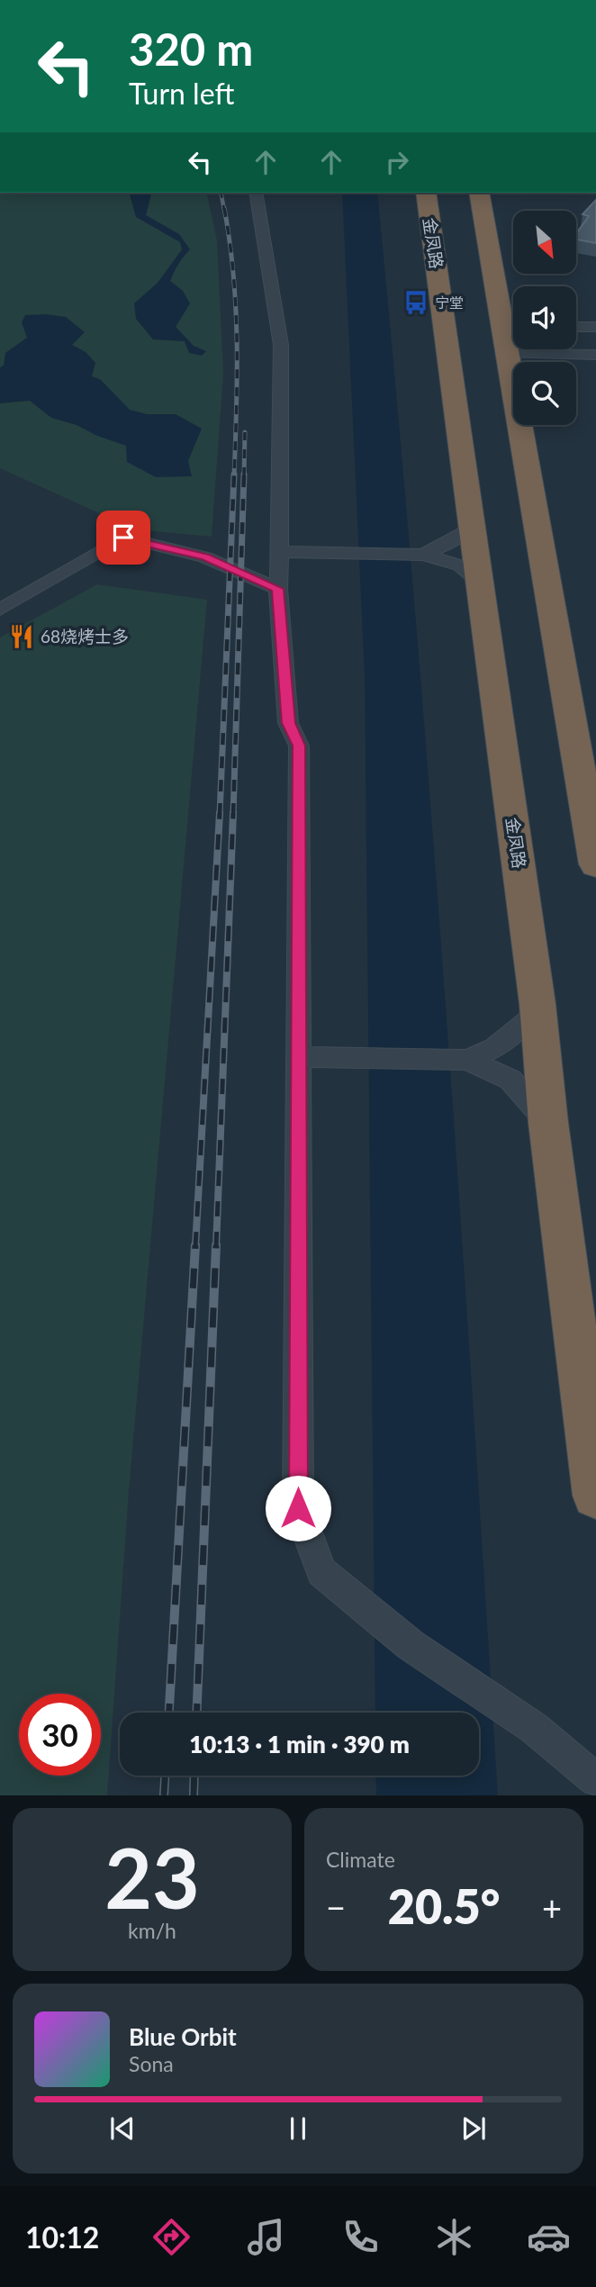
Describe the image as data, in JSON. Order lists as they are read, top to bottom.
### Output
{
  "streets": {
    "highway": ["金凤路"]
  },
  "places": {
    "bus stop": ["宁堂"],
    "restaurant": ["68烧烤士多"]
  },
  "north": "bottom right",
  "page": {
    "turn": ["320 m", "Turn left"],
    "limit": "30",
    "trip": "10:13 · 1 min · 390 m",
    "tile": [
      ["23", "km/h"],
      "Climate"
    ],
    "heat": ["−", "20.5°", "+"],
    "song": ["Blue Orbit", "Sona"],
    "tabs": "10:12"
  }
}
